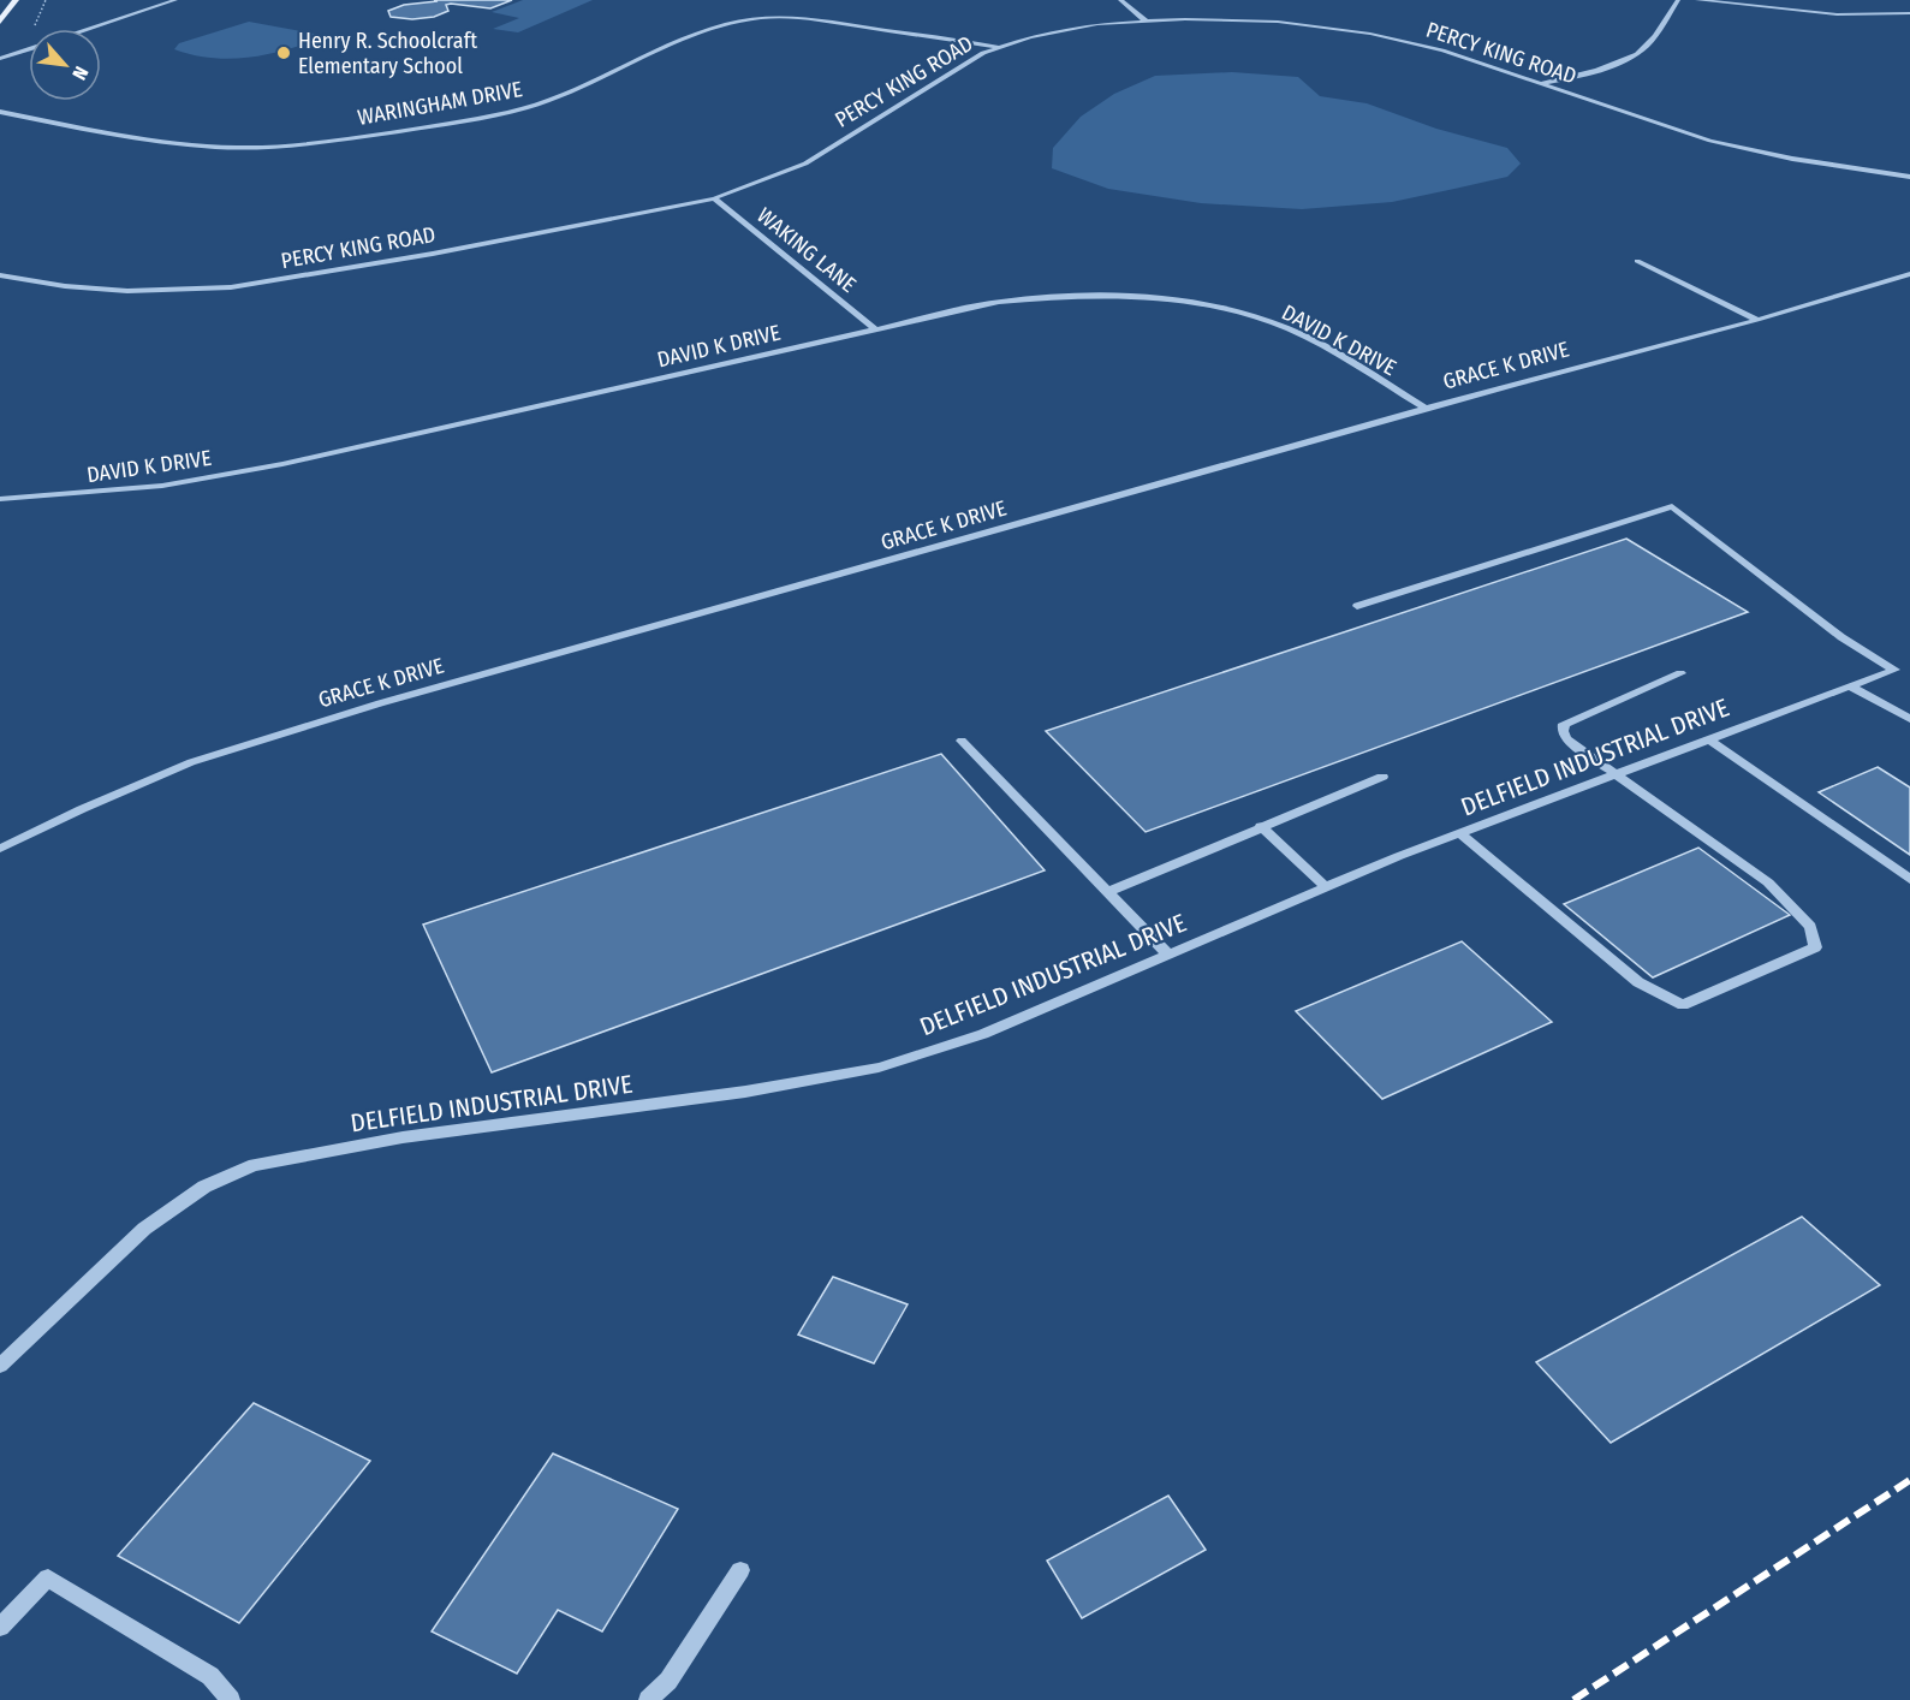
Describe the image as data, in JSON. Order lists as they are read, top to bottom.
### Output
{
  "streets": {
    "street": [
      "PERCY KING ROAD",
      "WARINGHAM DRIVE",
      "WAKING LANE",
      "DAVID K DRIVE",
      "GRACE K DRIVE",
      "DELFIELD INDUSTRIAL DRIVE"
    ]
  },
  "crossings": [
    ["PERCY KING ROAD", "WARINGHAM DRIVE"],
    ["PERCY KING ROAD", "WAKING LANE"],
    ["WAKING LANE", "DAVID K DRIVE"],
    ["DAVID K DRIVE", "GRACE K DRIVE"]
  ],
  "places": ["Henry R. Schoolcraft Elementary School"],
  "north": "bottom right"
}
